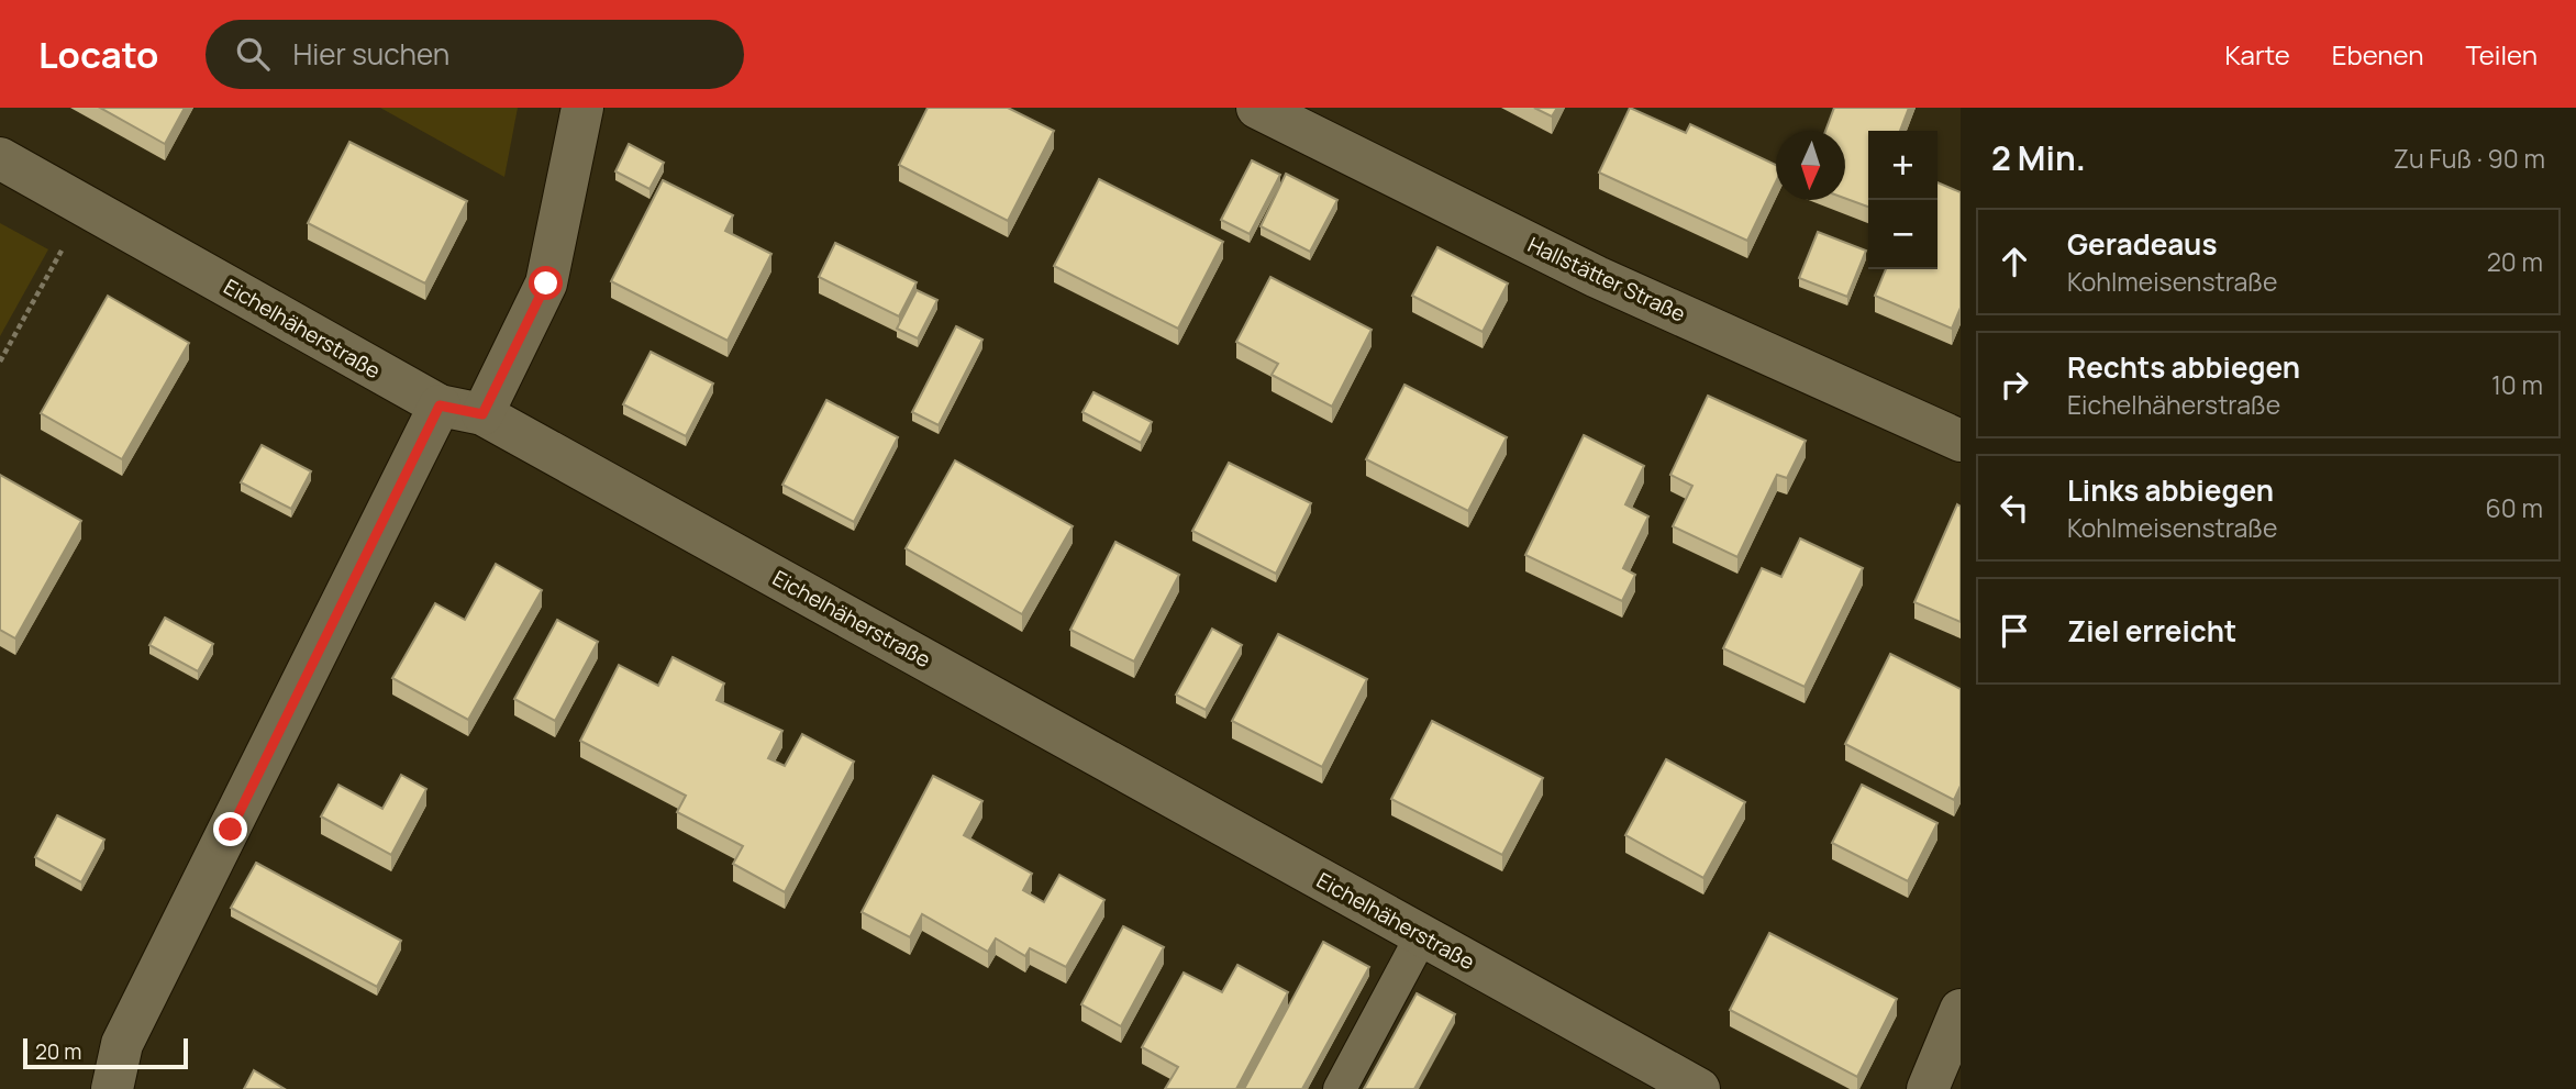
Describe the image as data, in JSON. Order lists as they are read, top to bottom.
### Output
{
  "streets": {
    "street": ["Hallstätter Straße", "Eichelhäherstraße"]
  },
  "scale_bar": "20 m",
  "north": "bottom",
  "page": {
    "header": "Locato",
    "search": "Hier suchen",
    "nav": ["Karte", "Ebenen", "Teilen"],
    "heading": ["2 Min.", "Zu Fuß · 90 m"],
    "map_buttons": ["+", "−"],
    "list": [
      ["Geradeaus", "Kohlmeisenstraße", "20 m"],
      ["Rechts abbiegen", "Eichelhäherstraße", "10 m"],
      ["Links abbiegen", "Kohlmeisenstraße", "60 m"],
      "Ziel erreicht"
    ],
    "scale": "20 m"
  }
}
